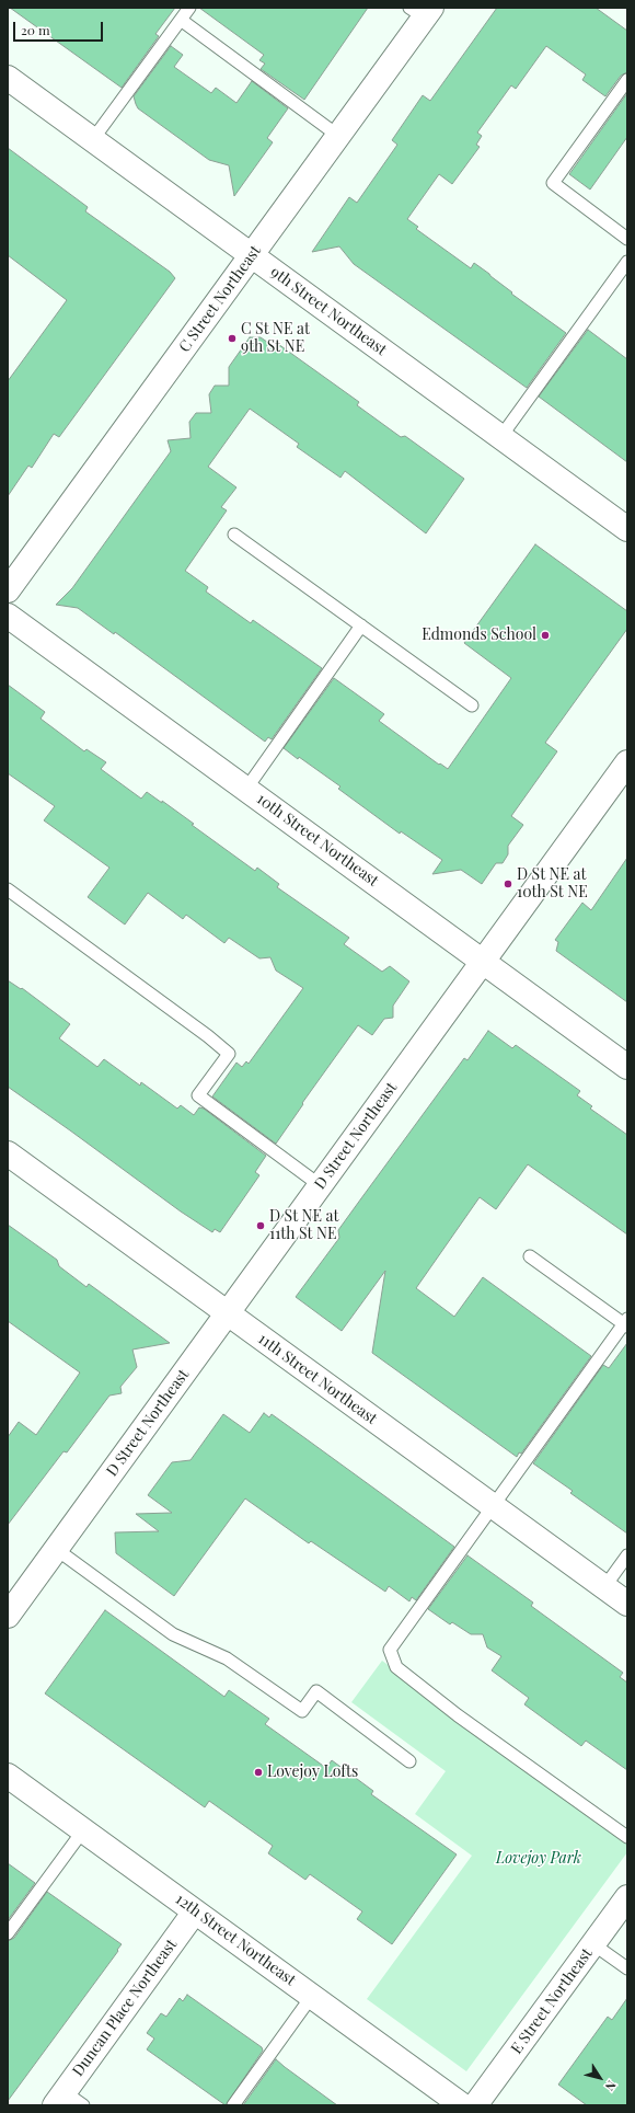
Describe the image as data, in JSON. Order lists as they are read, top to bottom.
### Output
{
  "streets": {
    "street": [
      "C Street Northeast",
      "9th Street Northeast",
      "10th Street Northeast",
      "D Street Northeast",
      "11th Street Northeast",
      "12th Street Northeast",
      "E Street Northeast",
      "Duncan Place Northeast"
    ]
  },
  "crossings": [
    ["C Street Northeast", "9th Street Northeast"],
    ["10th Street Northeast", "D Street Northeast"],
    ["D Street Northeast", "11th Street Northeast"],
    ["12th Street Northeast", "Duncan Place Northeast"]
  ],
  "parks": ["Lovejoy Park"],
  "places": [
    "C St NE at 9th St NE",
    "Edmonds School",
    "D St NE at 10th St NE",
    "D St NE at 11th St NE",
    "Lovejoy Lofts"
  ],
  "scale_bar": "20 m",
  "north": "bottom right"
}
